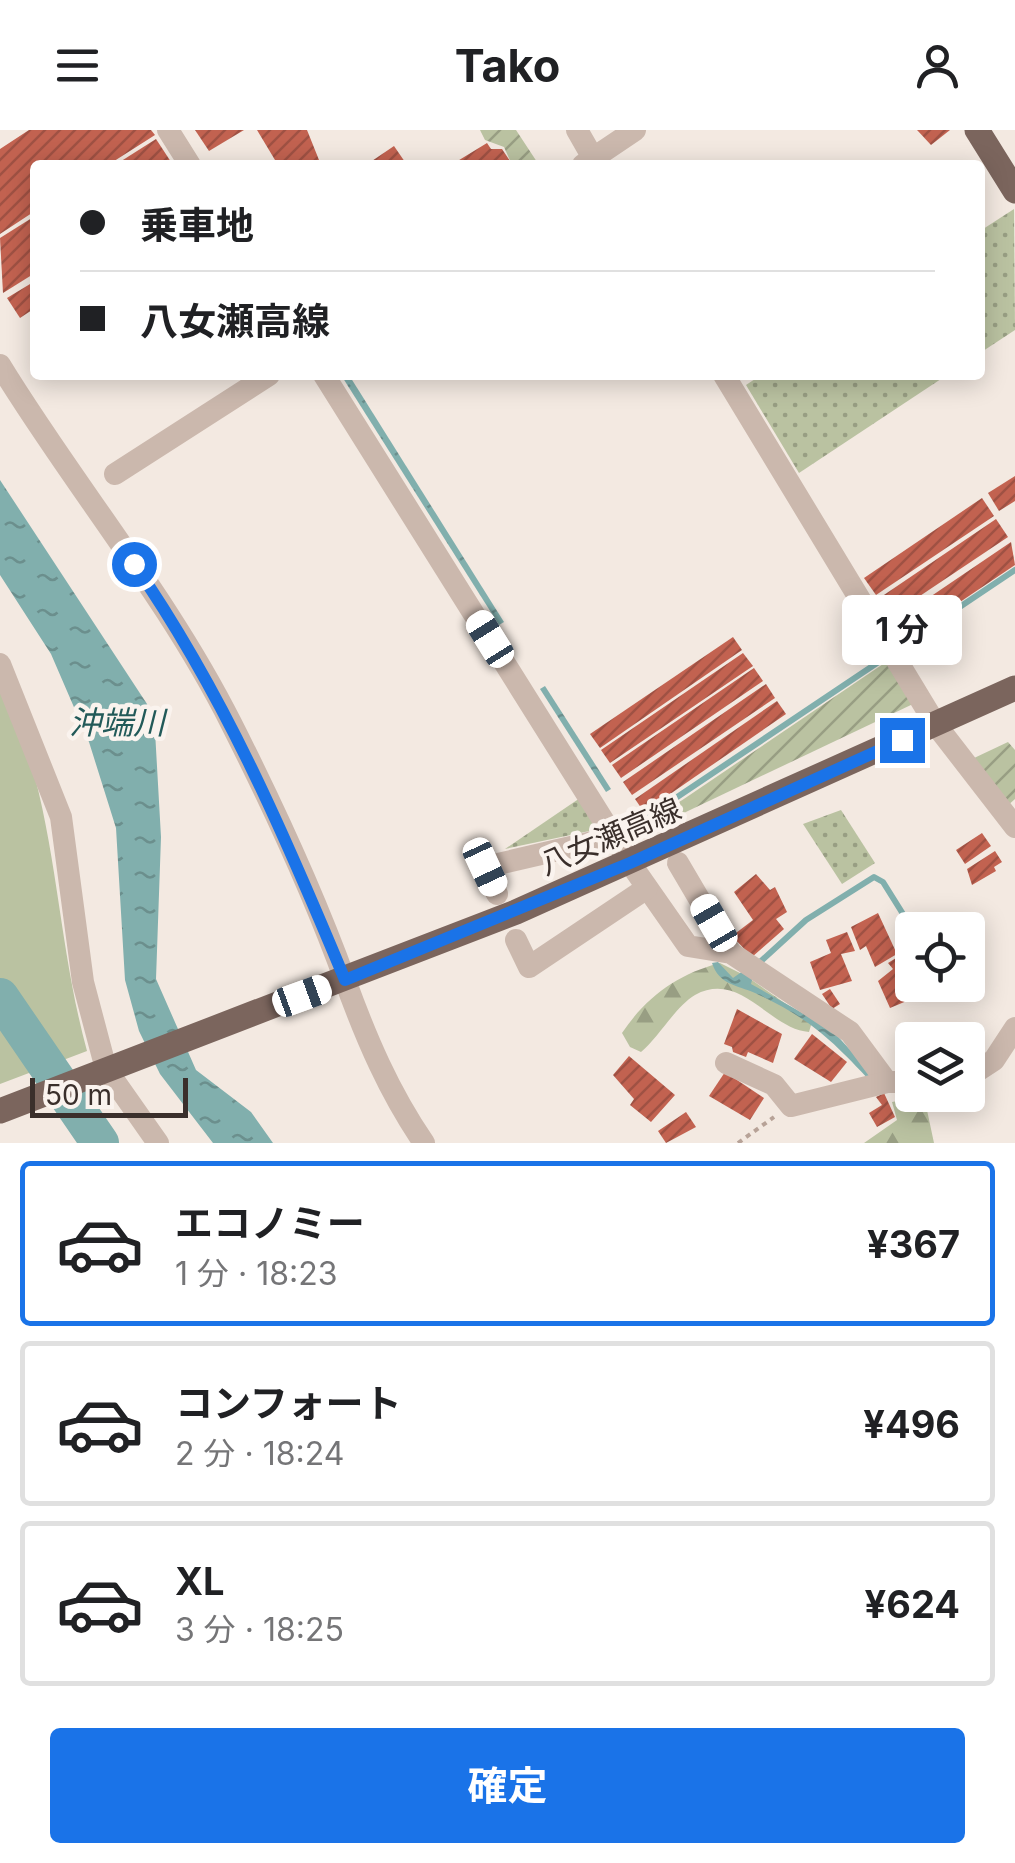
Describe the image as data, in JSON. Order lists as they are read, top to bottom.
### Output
{
  "streets": {
    "main road": ["八女瀬高線"]
  },
  "water": ["沖端川"],
  "scale_bar": "50 m",
  "page": {
    "header": "Tako",
    "banner": ["乗車地", "八女瀬高線"],
    "bubble": "1 分",
    "scale": "50 m",
    "list": [
      {
        "name": "エコノミー",
        "note": "1 分 · 18:23",
        "value": "¥367"
      },
      {
        "name": "コンフォート",
        "note": "2 分 · 18:24",
        "value": "¥496"
      },
      {
        "name": "XL",
        "note": "3 分 · 18:25",
        "value": "¥624"
      }
    ],
    "buttons": "確定"
  }
}
